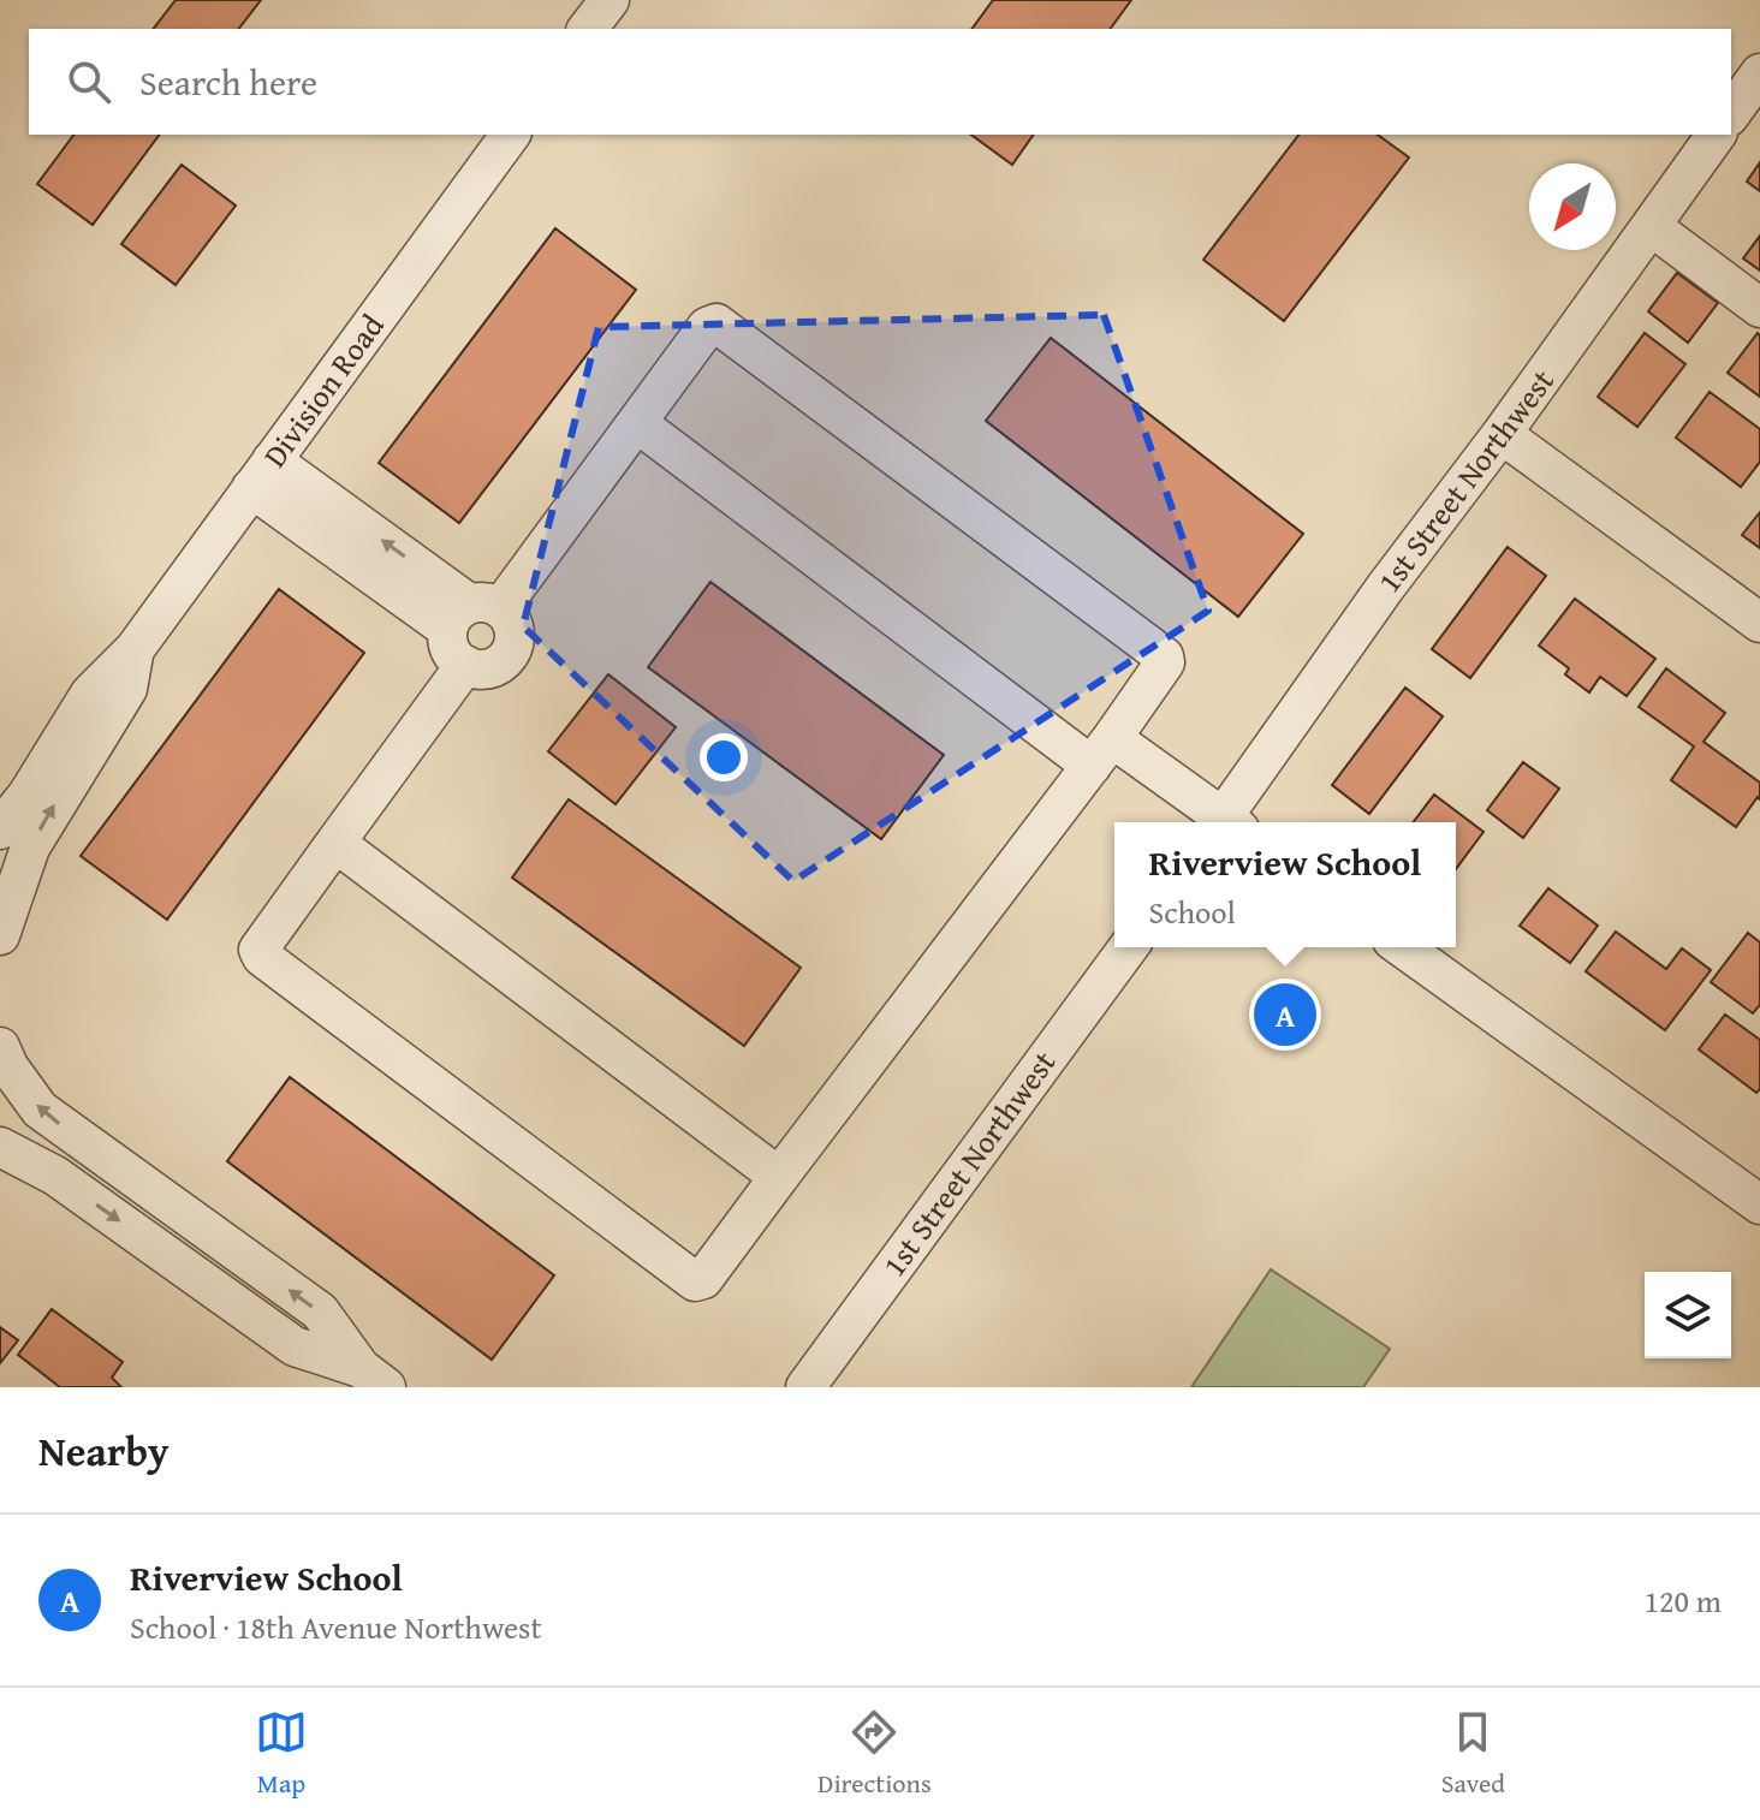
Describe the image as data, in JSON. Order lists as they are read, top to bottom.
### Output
{
  "streets": {
    "street": ["Division Road", "1st Street Northwest"]
  },
  "north": "bottom left",
  "page": {
    "search": "Search here",
    "popup": ["Riverview School", "School"],
    "pins": "A",
    "heading": "Nearby",
    "list": [
      {
        "mark": "A",
        "name": "Riverview School",
        "note": "School · 18th Avenue Northwest",
        "value": "120 m"
      }
    ],
    "nav": ["Map", "Directions", "Saved"]
  }
}
